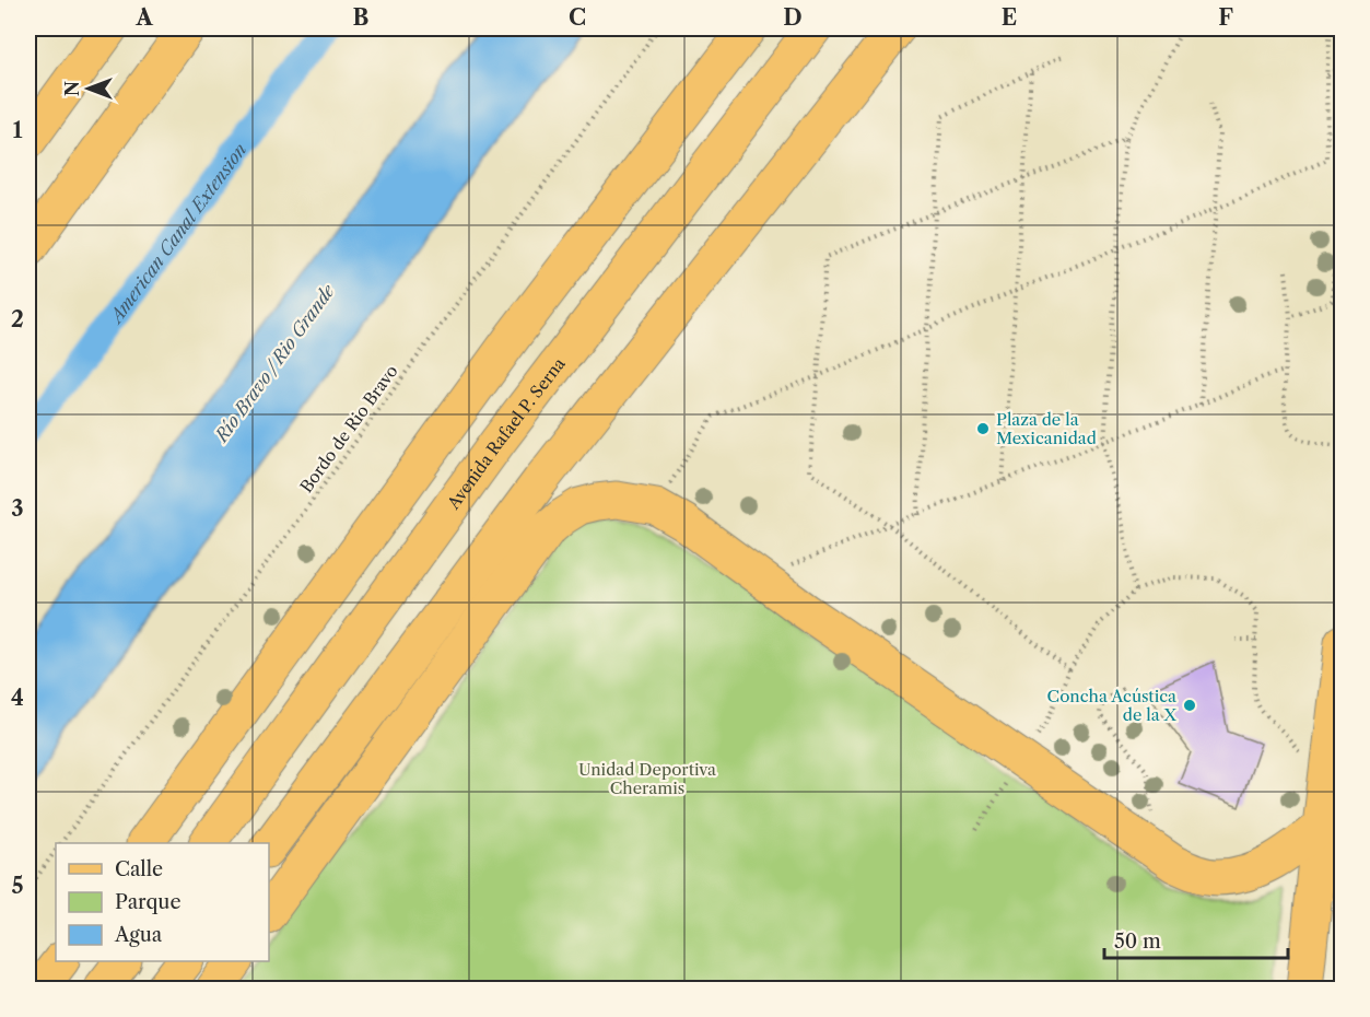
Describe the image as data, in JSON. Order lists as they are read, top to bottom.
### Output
{
  "streets": {
    "main road": ["Avenida Rafael P. Serna"],
    "path": ["Bordo de Rio Bravo"]
  },
  "water": ["American Canal Extension", "Río Bravo / Rio Grande"],
  "parks": ["Unidad Deportiva Cheramis"],
  "places": ["Plaza de la Mexicanidad", "Concha Acústica de la X"],
  "legend": ["Calle", "Parque", "Agua"],
  "scale_bar": "50 m",
  "north": "left",
  "grid": {
    "columns": [
      "A",
      "B",
      "C",
      "D",
      "E",
      "F"
    ],
    "rows": [
      "1",
      "2",
      "3",
      "4",
      "5"
    ]
  }
}
